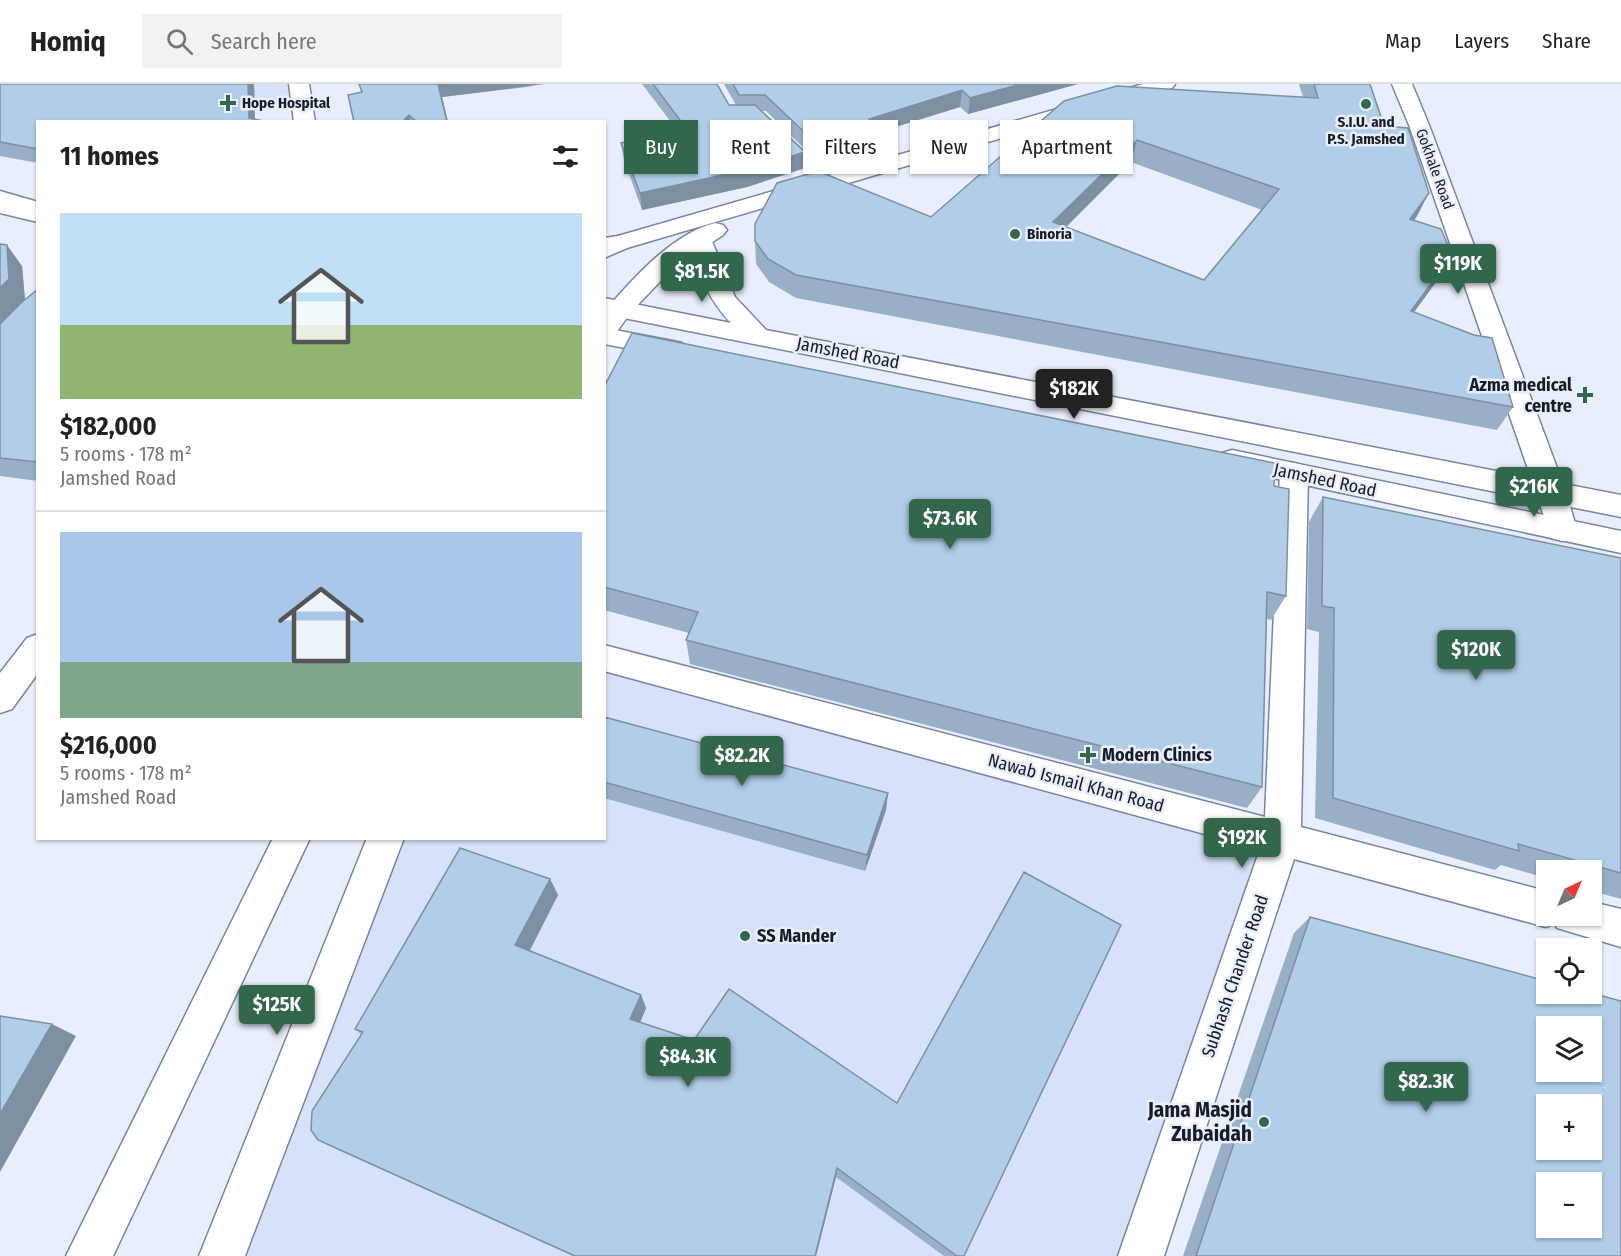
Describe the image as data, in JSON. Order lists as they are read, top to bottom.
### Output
{
  "streets": {
    "main road": [
      "Gokhale Road",
      "Jamshed Road",
      "Nawab Ismail Khan Road",
      "Subhash Chander Road"
    ]
  },
  "crossings": [
    ["Gokhale Road", "Jamshed Road"],
    ["Jamshed Road", "Subhash Chander Road"],
    ["Nawab Ismail Khan Road", "Subhash Chander Road"]
  ],
  "places": {
    "health": ["Hope Hospital", "Azma medical centre", "Modern Clinics"],
    "other": [
      "S.I.U. and P.S. Jamshed",
      "Binoria",
      "SS Mander",
      "Jama Masjid Zubaidah"
    ]
  },
  "north": "top right",
  "page": {
    "header": "Homiq",
    "search": "Search here",
    "nav": ["Map", "Layers", "Share"],
    "chip": [
      "Buy",
      "Rent",
      "Filters",
      "New",
      "Apartment"
    ],
    "heading": "11 homes",
    "list": [
      {
        "name": "$182,000",
        "note": "5 rooms · 178 m² · Jamshed Road"
      },
      {
        "name": "$216,000",
        "note": "5 rooms · 178 m² · Jamshed Road"
      }
    ],
    "price": [
      "$119K",
      "$81.5K",
      "$182K",
      "$216K",
      "$73.6K",
      "$120K",
      "$82.2K",
      "$192K",
      "$125K",
      "$84.3K",
      "$82.3K"
    ],
    "map_buttons": ["+", "−"]
  }
}
